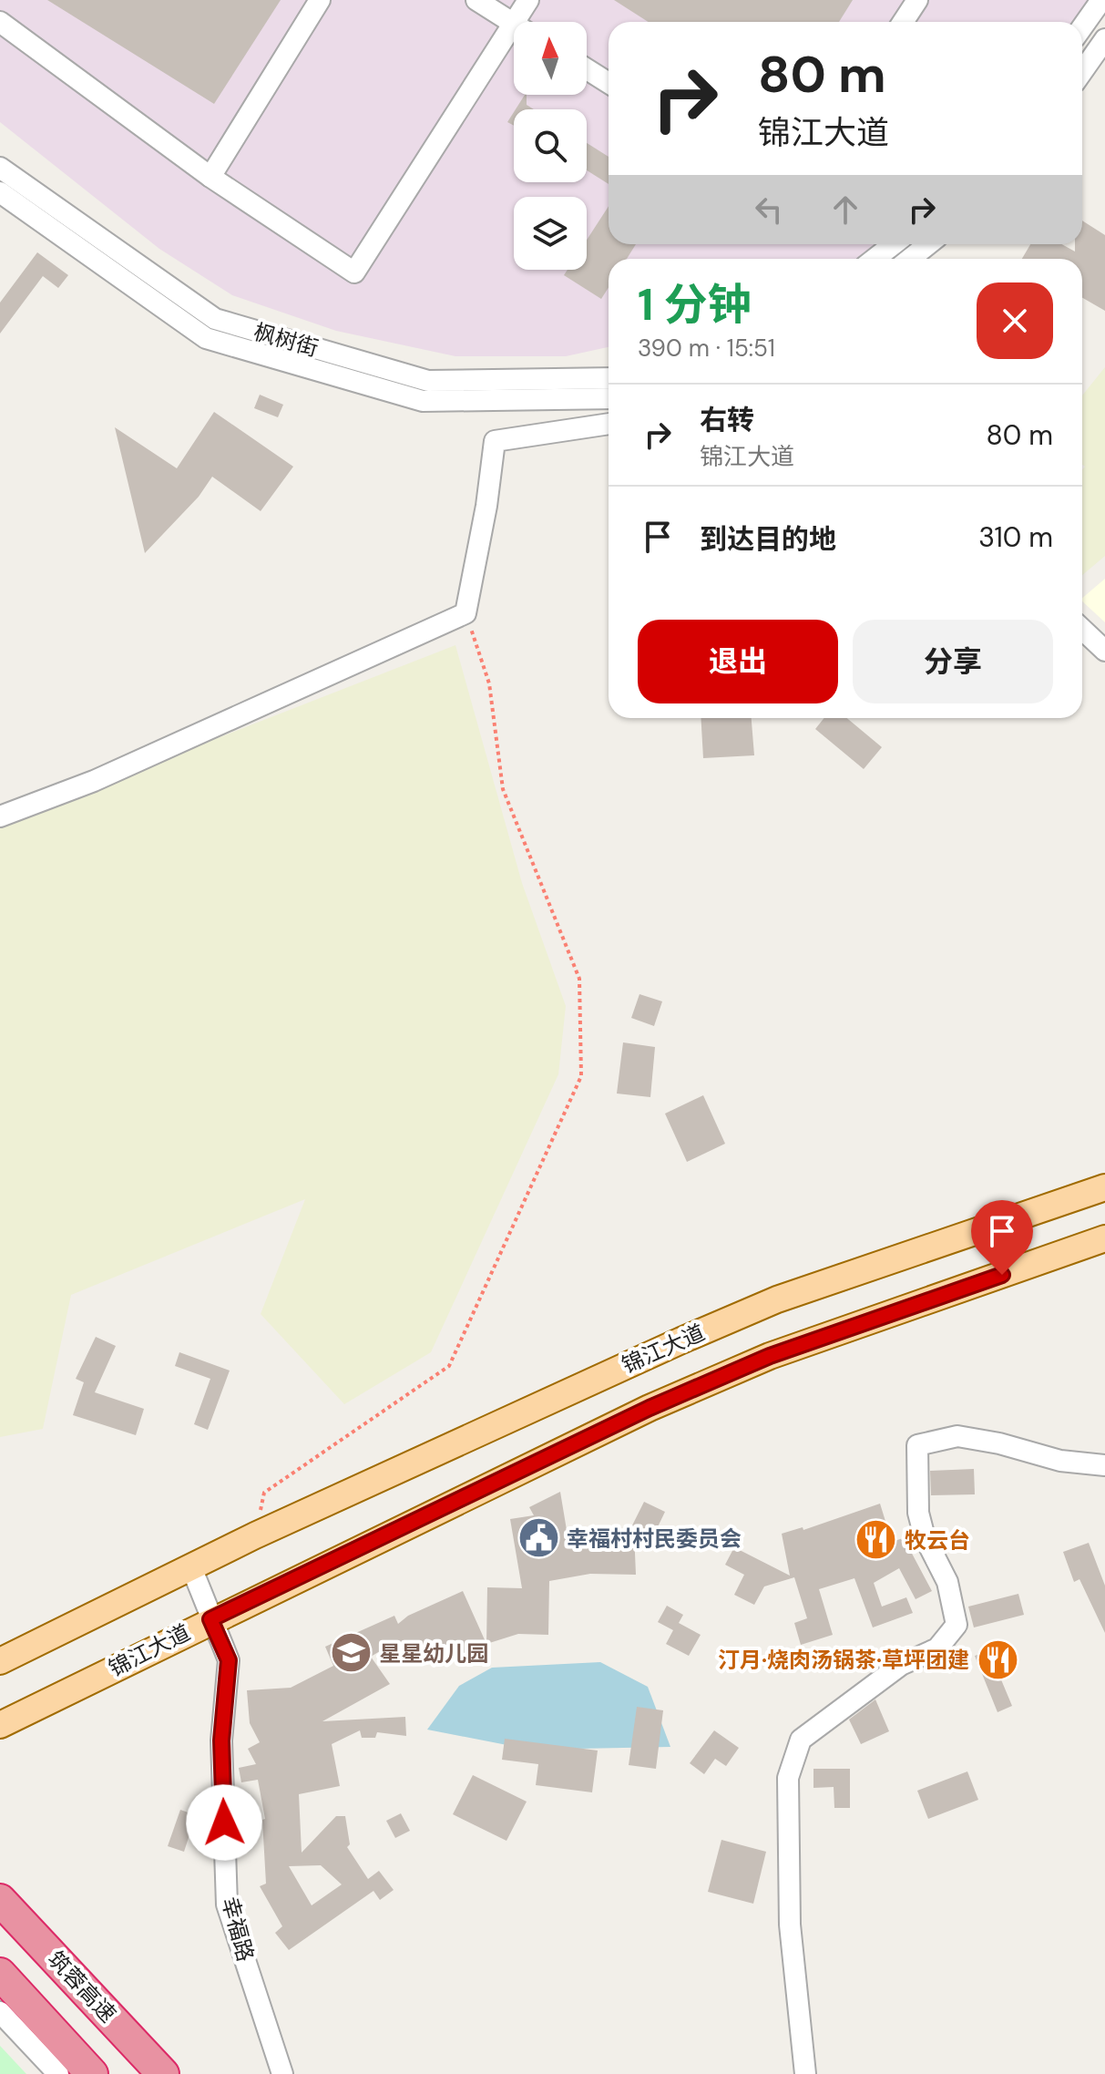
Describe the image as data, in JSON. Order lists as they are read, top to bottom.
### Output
{
  "streets": {
    "highway": ["筑蓉高速"],
    "main road": ["锦江大道"],
    "street": ["枫树街", "幸福路"]
  },
  "crossings": [
    ["锦江大道", "幸福路"]
  ],
  "places": {
    "public building": ["幸福村村民委员会"],
    "restaurant": ["牧云台", "汀月·烧肉汤锅茶·草坪团建"],
    "school or university": ["星星幼儿园"]
  },
  "north": "top",
  "page": {
    "turn": ["80 m", "锦江大道"],
    "heading": ["1 分钟", "390 m · 15:51"],
    "list": [
      {
        "name": "右转",
        "note": "锦江大道",
        "value": "80 m"
      },
      {
        "name": "到达目的地",
        "value": "310 m"
      }
    ],
    "buttons": ["退出", "分享"]
  }
}
